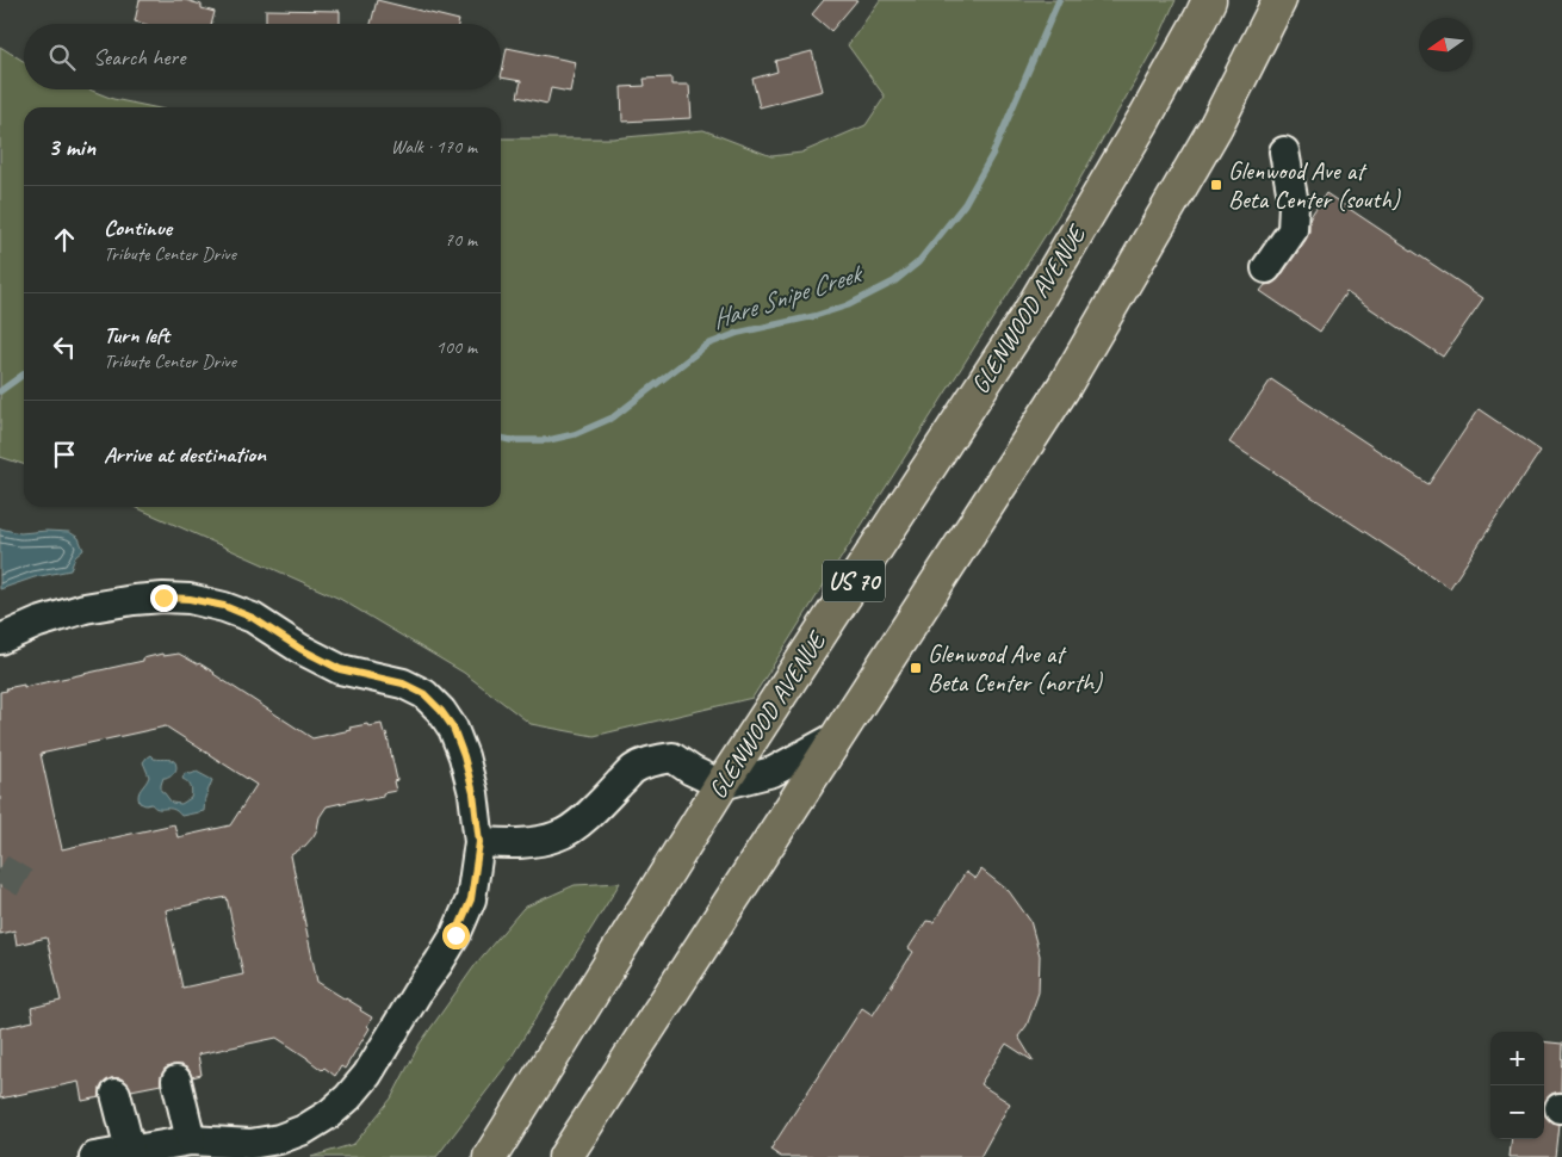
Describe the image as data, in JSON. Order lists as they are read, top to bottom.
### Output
{
  "streets": {
    "highway": ["GLENWOOD AVENUE", "US 70"]
  },
  "water": ["Hare Snipe Creek"],
  "places": {
    "transit": ["Glenwood Ave at Beta Center (south)", "Glenwood Ave at Beta Center (north)"]
  },
  "north": "left",
  "page": {
    "search": "Search here",
    "heading": ["3 min", "Walk · 170 m"],
    "list": [
      ["Continue", "Tribute Center Drive", "70 m"],
      ["Turn left", "Tribute Center Drive", "100 m"],
      "Arrive at destination"
    ],
    "map_buttons": ["+", "−"]
  }
}
